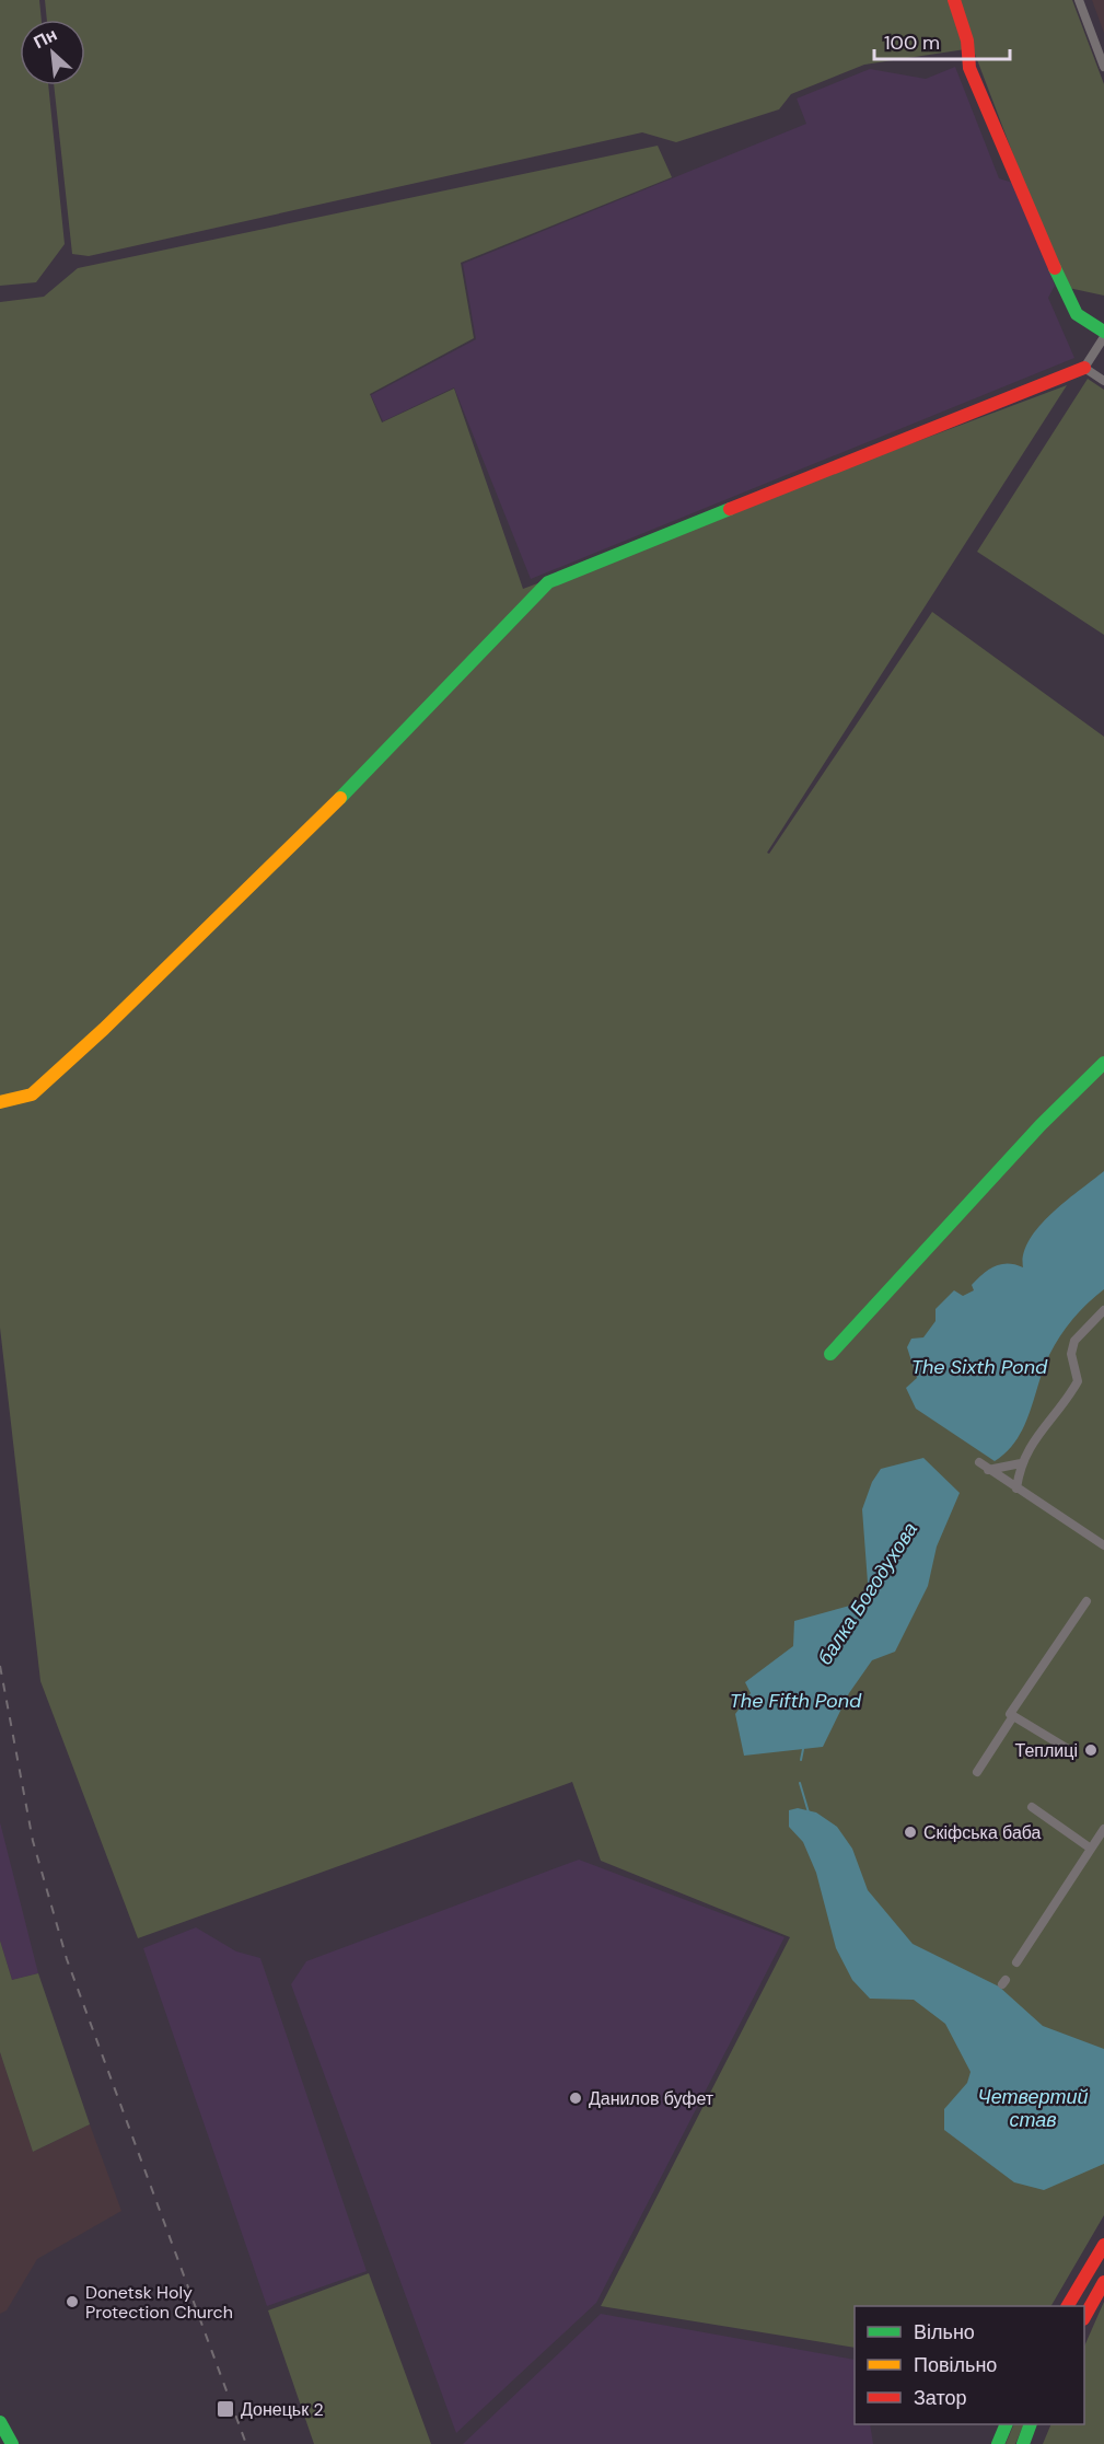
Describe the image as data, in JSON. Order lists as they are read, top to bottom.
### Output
{
  "water": [
    "The Sixth Pond",
    "балка Богодухова",
    "The Fifth Pond",
    "Четвертий став"
  ],
  "places": {
    "other": [
      "Теплиці",
      "Скіфська баба",
      "Данилов буфет",
      "Donetsk Holy Protection Church"
    ],
    "transit": ["Донецьк 2"]
  },
  "legend": ["Вільно", "Повільно", "Затор"],
  "scale_bar": "100 m",
  "north": "top left"
}
